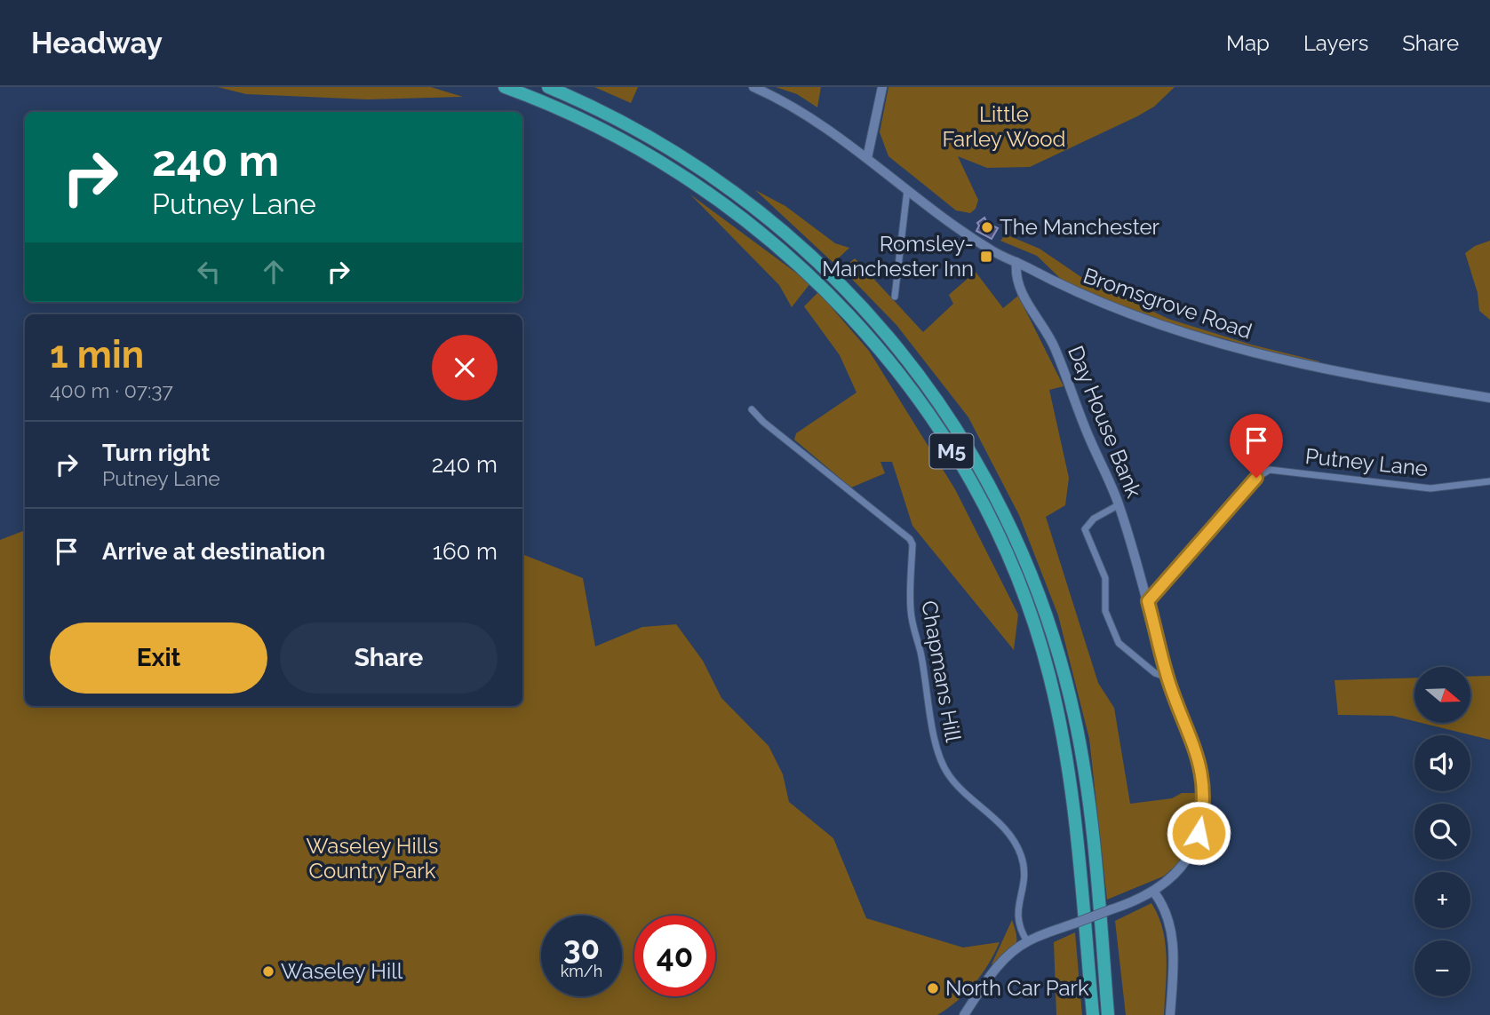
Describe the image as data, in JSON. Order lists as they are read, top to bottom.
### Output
{
  "streets": {
    "highway": ["M5"],
    "street": [
      "Bromsgrove Road",
      "Day House Bank",
      "Putney Lane",
      "Chapmans Hill"
    ]
  },
  "crossings": [
    ["Bromsgrove Road", "Day House Bank"],
    ["Day House Bank", "Putney Lane"],
    ["Day House Bank", "Chapmans Hill"]
  ],
  "parks": ["Little Farley Wood", "Waseley Hills Country Park"],
  "places": {
    "other": ["The Manchester", "Waseley Hill", "North Car Park"],
    "transit": ["Romsley- Manchester Inn"]
  },
  "north": "right",
  "page": {
    "header": "Headway",
    "nav": ["Map", "Layers", "Share"],
    "turn": ["240 m", "Putney Lane"],
    "heading": ["1 min", "400 m · 07:37"],
    "list": [
      {
        "name": "Turn right",
        "note": "Putney Lane",
        "value": "240 m"
      },
      {
        "name": "Arrive at destination",
        "value": "160 m"
      }
    ],
    "buttons": ["Exit", "Share"],
    "map_buttons": ["+", "−"],
    "speed": "30 km/h",
    "limit": "40"
  }
}
